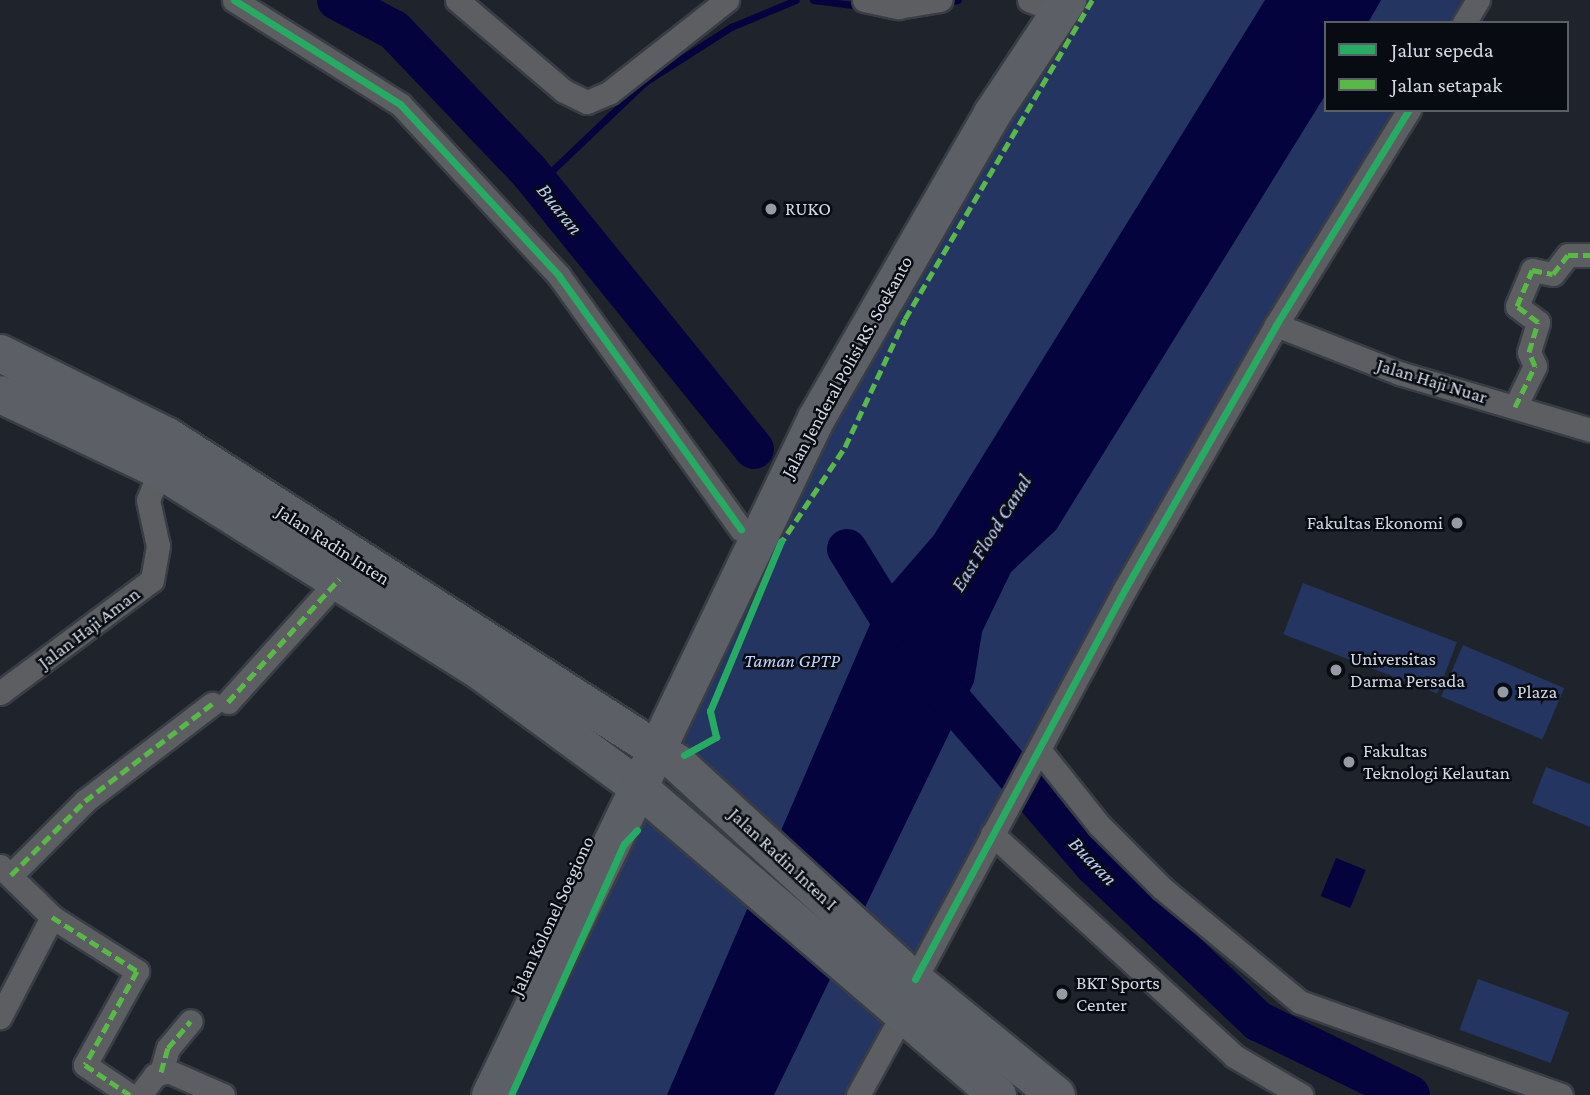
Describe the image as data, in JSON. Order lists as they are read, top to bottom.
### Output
{
  "streets": {
    "main road": [
      "Jalan Jenderal Polisi RS. Soekanto",
      "Jalan Radin Inten",
      "Jalan Radin Inten I",
      "Jalan Kolonel Soegiono"
    ],
    "street": ["Jalan Haji Nuar", "Jalan Haji Aman"]
  },
  "crossings": [
    ["Jalan Jenderal Polisi RS. Soekanto", "Jalan Radin Inten"],
    ["Jalan Jenderal Polisi RS. Soekanto", "Jalan Radin Inten I"],
    ["Jalan Jenderal Polisi RS. Soekanto", "Jalan Kolonel Soegiono"],
    ["Jalan Radin Inten", "Jalan Haji Aman"],
    ["Jalan Radin Inten", "Jalan Radin Inten I"],
    ["Jalan Radin Inten", "Jalan Kolonel Soegiono"],
    ["Jalan Radin Inten I", "Jalan Kolonel Soegiono"]
  ],
  "water": ["Buaran", "East Flood Canal"],
  "parks": ["Taman GPTP"],
  "places": [
    "RUKO",
    "Fakultas Ekonomi",
    "Universitas Darma Persada",
    "Plaza",
    "Fakultas Teknologi Kelautan",
    "BKT Sports Center"
  ],
  "legend": ["Jalur sepeda", "Jalan setapak"]
}
